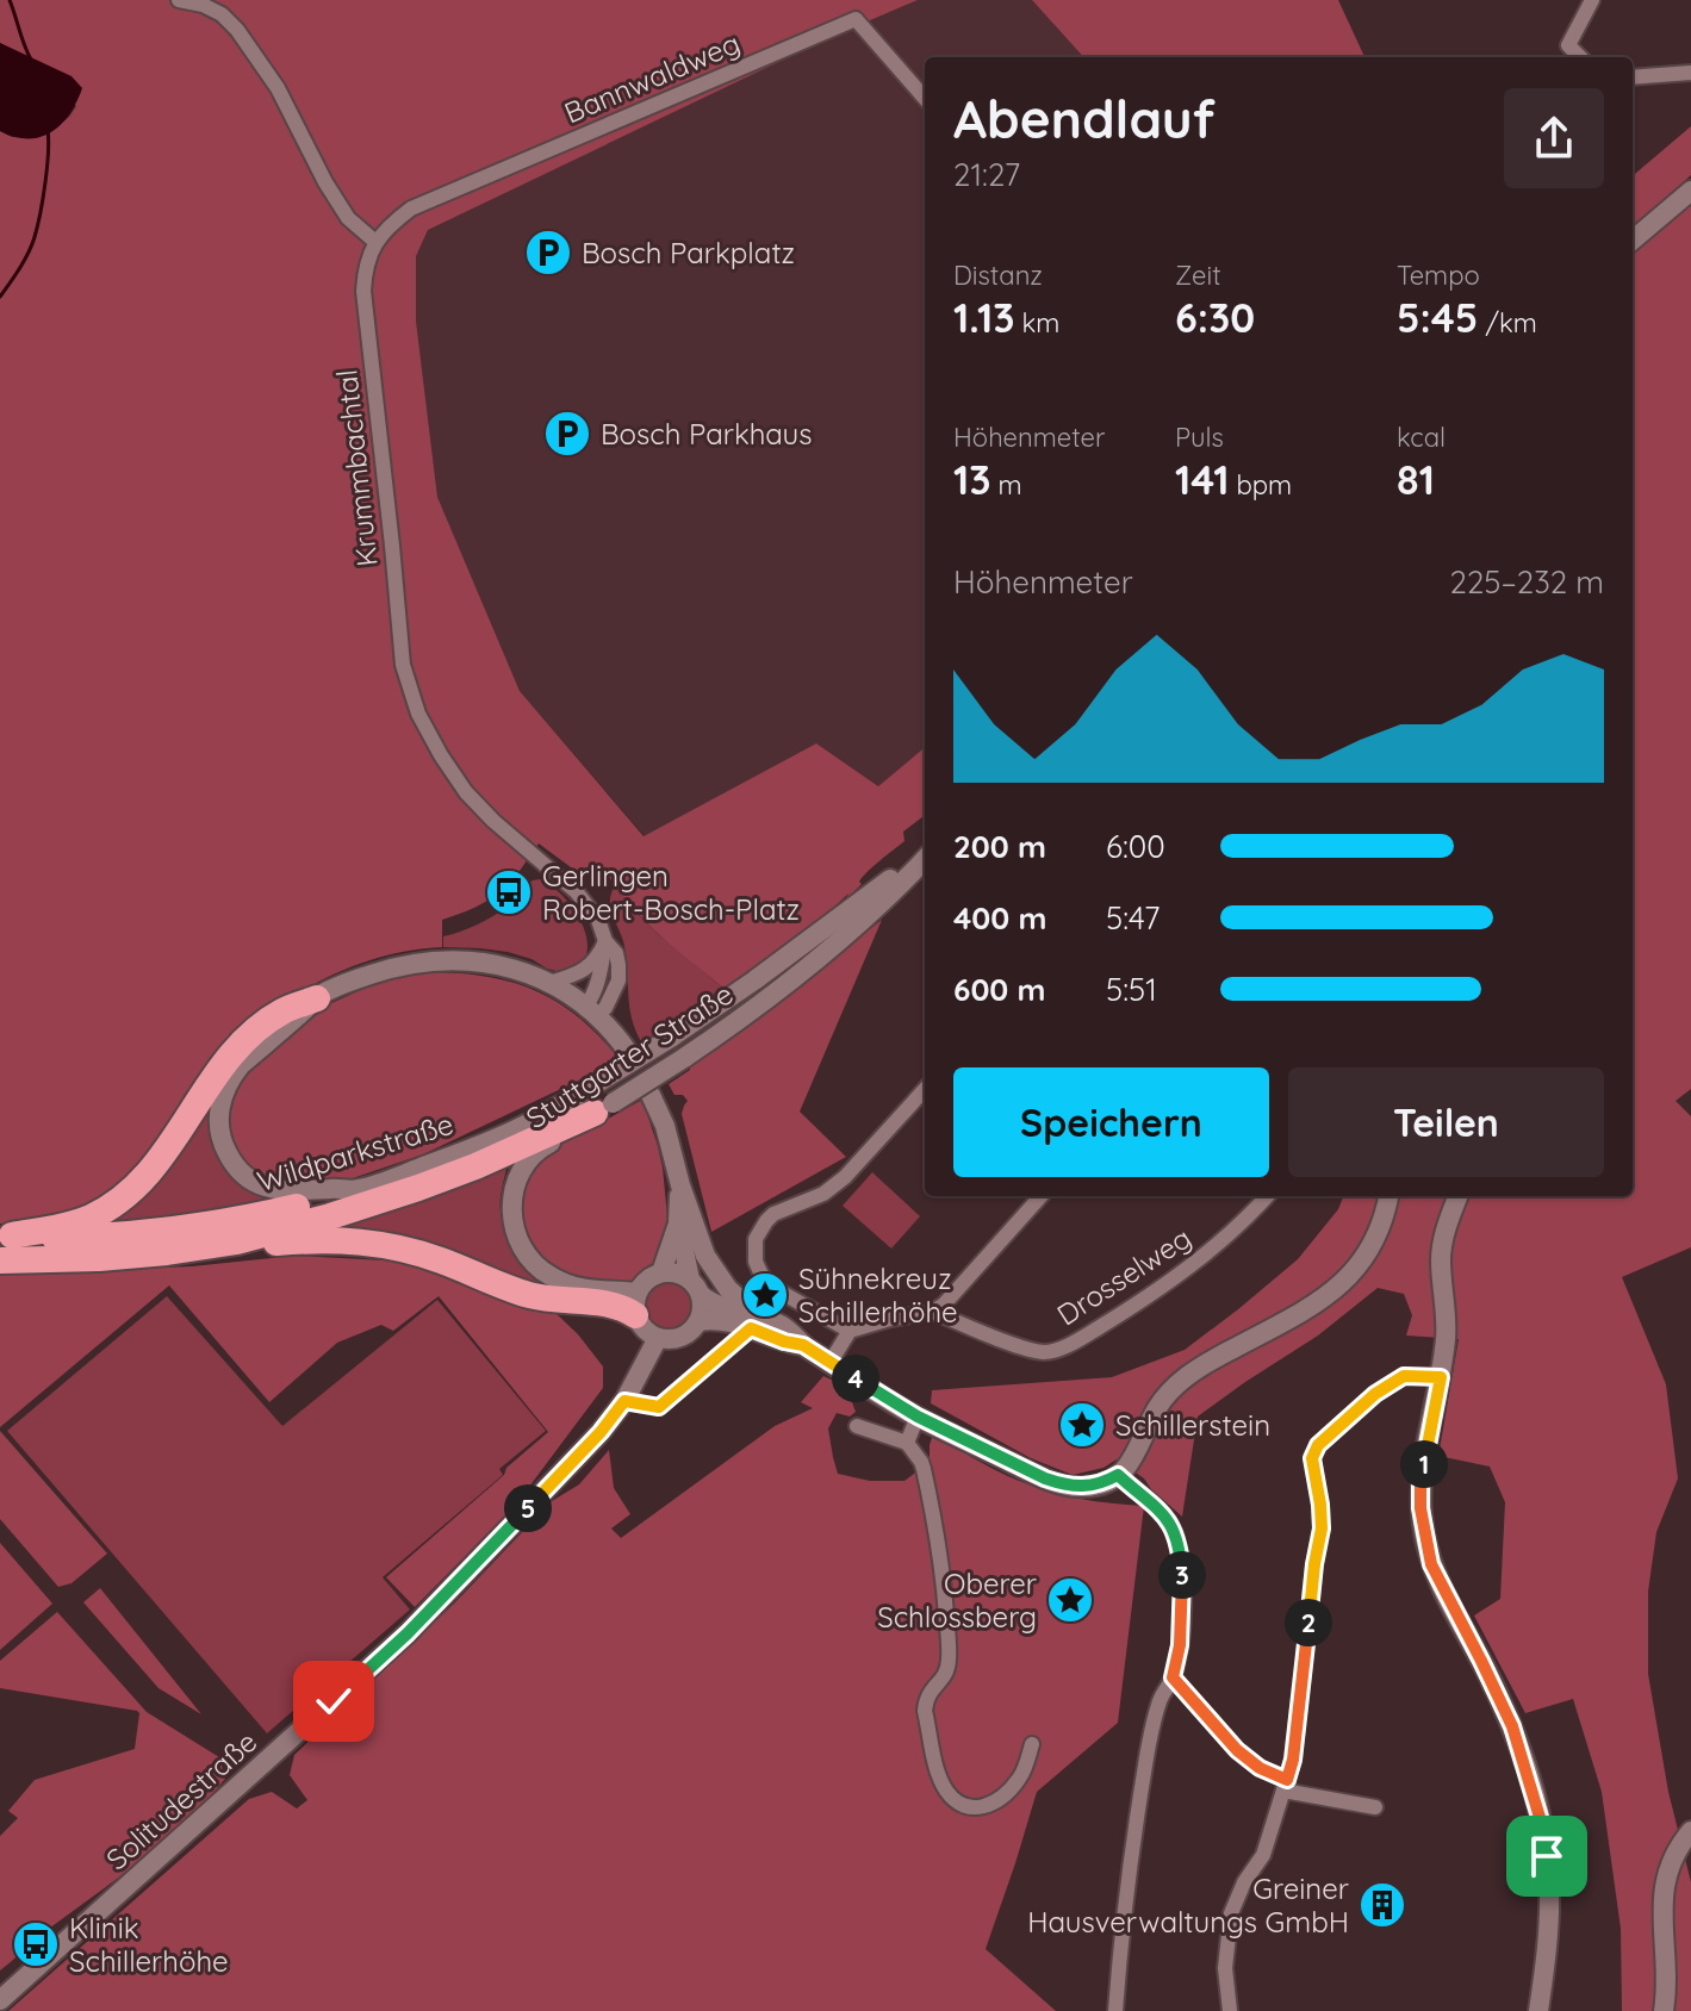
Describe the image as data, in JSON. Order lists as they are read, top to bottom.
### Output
{
  "streets": {
    "highway": ["Wildparkstraße"],
    "main road": ["Stuttgarter Straße", "Solitudestraße"],
    "street": ["Bannwaldweg", "Krummbachtal", "Drosselweg"]
  },
  "crossings": [
    ["Bannwaldweg", "Krummbachtal"],
    ["Stuttgarter Straße", "Wildparkstraße"],
    ["Stuttgarter Straße", "Solitudestraße"]
  ],
  "places": {
    "parking": ["Bosch Parkplatz", "Bosch Parkhaus"],
    "bus stop": ["Gerlingen Robert-Bosch-Platz", "Klinik Schillerhöhe"],
    "place": ["Sühnekreuz Schillerhöhe", "Schillerstein", "Oberer Schlossberg"],
    "building": ["Greiner Hausverwaltungs GmbH"]
  },
  "page": {
    "heading": ["Abendlauf", "21:27"],
    "stats": [
      ["Distanz", "1.13 km"],
      ["Zeit", "6:30"],
      ["Tempo", "5:45 /km"],
      ["Höhenmeter", "13 m"],
      ["Puls", "141 bpm"],
      ["kcal", "81"]
    ],
    "chart": ["Höhenmeter", "225–232 m"],
    "list": [
      {
        "name": "200 m",
        "note": "6:00"
      },
      {
        "name": "400 m",
        "note": "5:47"
      },
      {
        "name": "600 m",
        "note": "5:51"
      }
    ],
    "buttons": ["Speichern", "Teilen"],
    "pins": [
      "4",
      "1",
      "5",
      "3",
      "2"
    ]
  }
}
